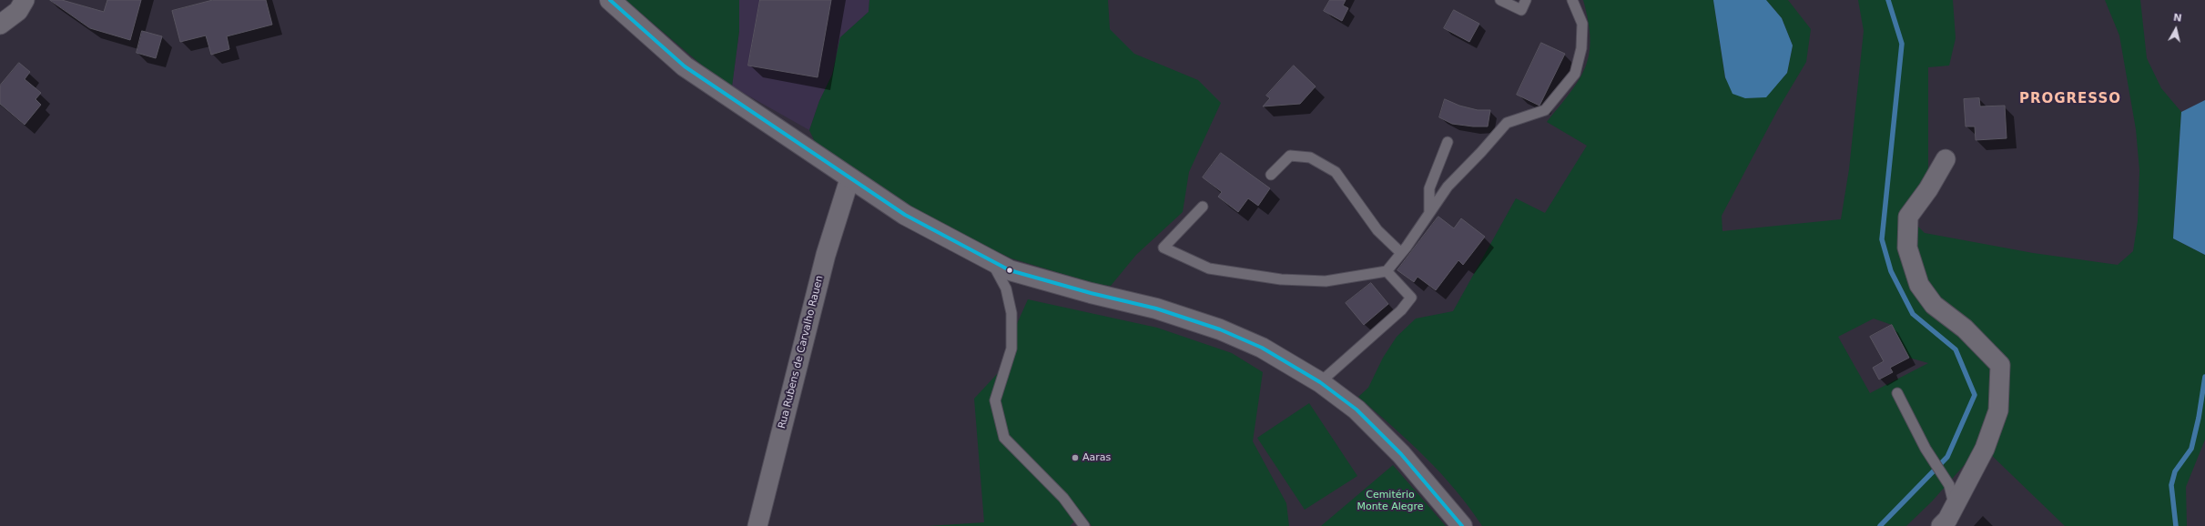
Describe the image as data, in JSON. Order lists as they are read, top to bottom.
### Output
{
  "streets": {
    "street": ["Rua Rubens de Carvalho Rauen"]
  },
  "districts": ["PROGRESSO"],
  "parks": ["Cemitério Monte Alegre"],
  "places": ["Aaras"],
  "north": "top"
}
